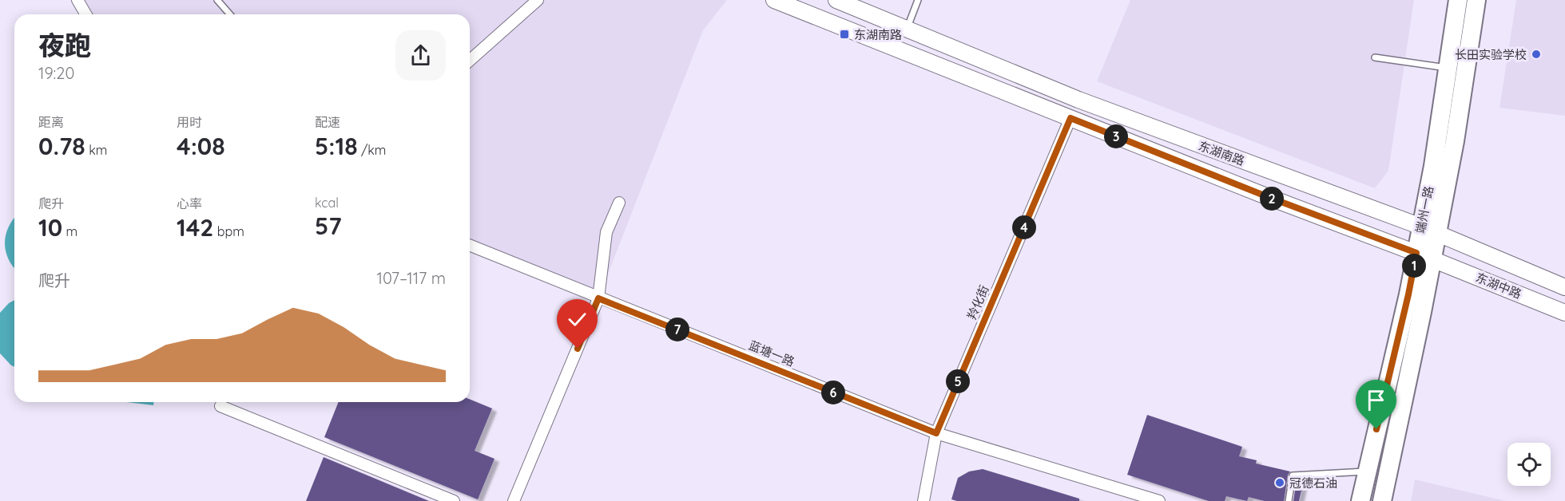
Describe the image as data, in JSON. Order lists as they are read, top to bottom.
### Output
{
  "streets": {
    "main road": ["东湖南路", "端州一路", "东湖中路"],
    "street": ["羚化街", "蓝塘一路"]
  },
  "crossings": [
    ["东湖南路", "端州一路"],
    ["东湖南路", "东湖中路"],
    ["东湖南路", "羚化街"],
    ["端州一路", "东湖中路"],
    ["羚化街", "蓝塘一路"]
  ],
  "places": {
    "transit": ["东湖南路"],
    "other": ["长田实验学校", "冠德石油"]
  },
  "page": {
    "heading": ["夜跑", "19:20"],
    "stats": [
      ["距离", "0.78 km"],
      ["用时", "4:08"],
      ["配速", "5:18 /km"],
      ["爬升", "10 m"],
      ["心率", "142 bpm"],
      ["kcal", "57"]
    ],
    "pins": [
      "3",
      "2",
      "4",
      "1",
      "7",
      "5",
      "6"
    ],
    "chart": ["爬升", "107–117 m"]
  }
}
